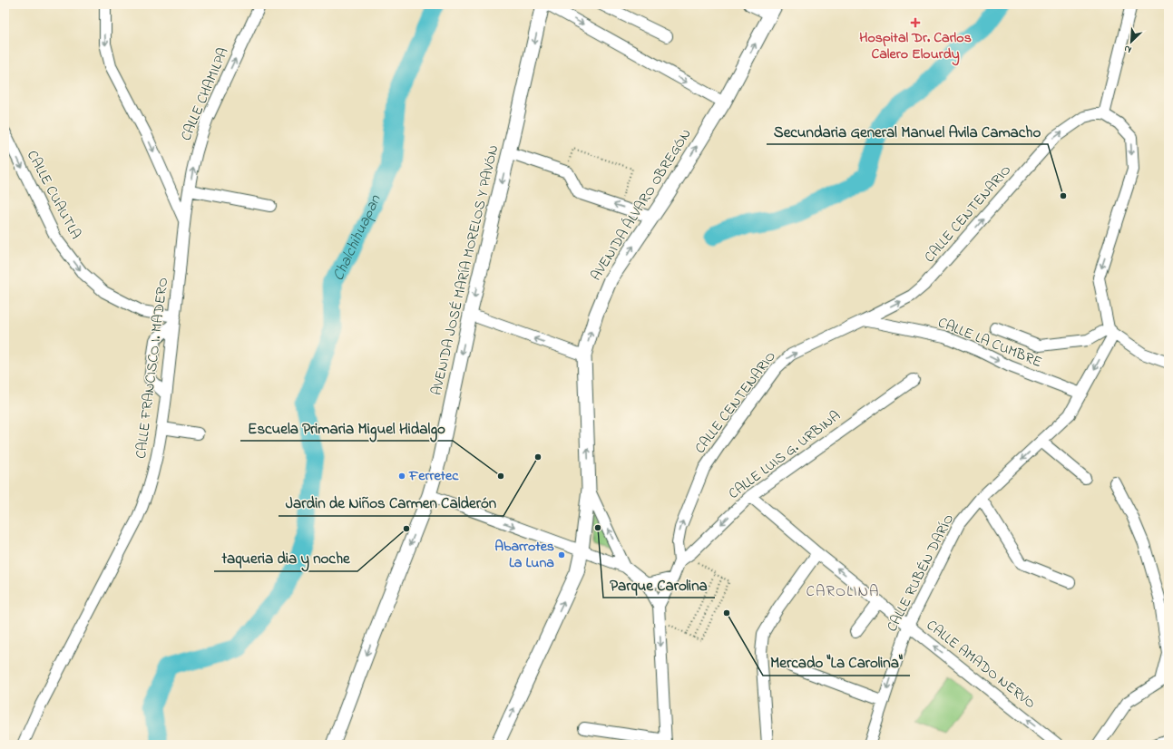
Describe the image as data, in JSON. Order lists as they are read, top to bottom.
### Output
{
  "streets": {
    "main road": ["AVENIDA ÁLVARO OBREGÓN", "AVENIDA JOSÉ MARÍA MORELOS Y PAVÓN"],
    "street": [
      "CALLE CHAMILPA",
      "CALLE CUAUTLA",
      "CALLE CENTENARIO",
      "CALLE LA CUMBRE",
      "CALLE FRANCISCO I. MADERO",
      "CALLE LUIS G. URBINA",
      "CALLE RUBÉN DARÍO",
      "CALLE AMADO NERVO"
    ]
  },
  "crossings": [
    ["CALLE CHAMILPA", "CALLE FRANCISCO I. MADERO"],
    ["CALLE CUAUTLA", "CALLE FRANCISCO I. MADERO"],
    ["CALLE CENTENARIO", "CALLE LA CUMBRE"],
    ["CALLE CENTENARIO", "CALLE LUIS G. URBINA"],
    ["CALLE LA CUMBRE", "CALLE RUBÉN DARÍO"],
    ["CALLE LUIS G. URBINA", "CALLE AMADO NERVO"],
    ["CALLE RUBÉN DARÍO", "CALLE AMADO NERVO"]
  ],
  "one_way": [
    "CALLE CHAMILPA",
    "CALLE CUAUTLA",
    "AVENIDA ÁLVARO OBREGÓN",
    "CALLE CENTENARIO",
    "AVENIDA JOSÉ MARÍA MORELOS Y PAVÓN",
    "CALLE RUBÉN DARÍO",
    "CALLE AMADO NERVO"
  ],
  "districts": ["CAROLINA"],
  "water": ["Chalchihuapan"],
  "places": {
    "health": ["Hospital Dr. Carlos Calero Elourdy"],
    "other": [
      "Secundaria General Manuel Avila Camacho",
      "Jardin de Niños Carmen Calderón",
      "Ferretec",
      "Escuela Primaria Miguel Hidalgo",
      "Parque Carolina",
      "taqueria dia y noche",
      "Abarrotes La Luna",
      "Mercado \"La Carolina\""
    ]
  },
  "north": "bottom left"
}
